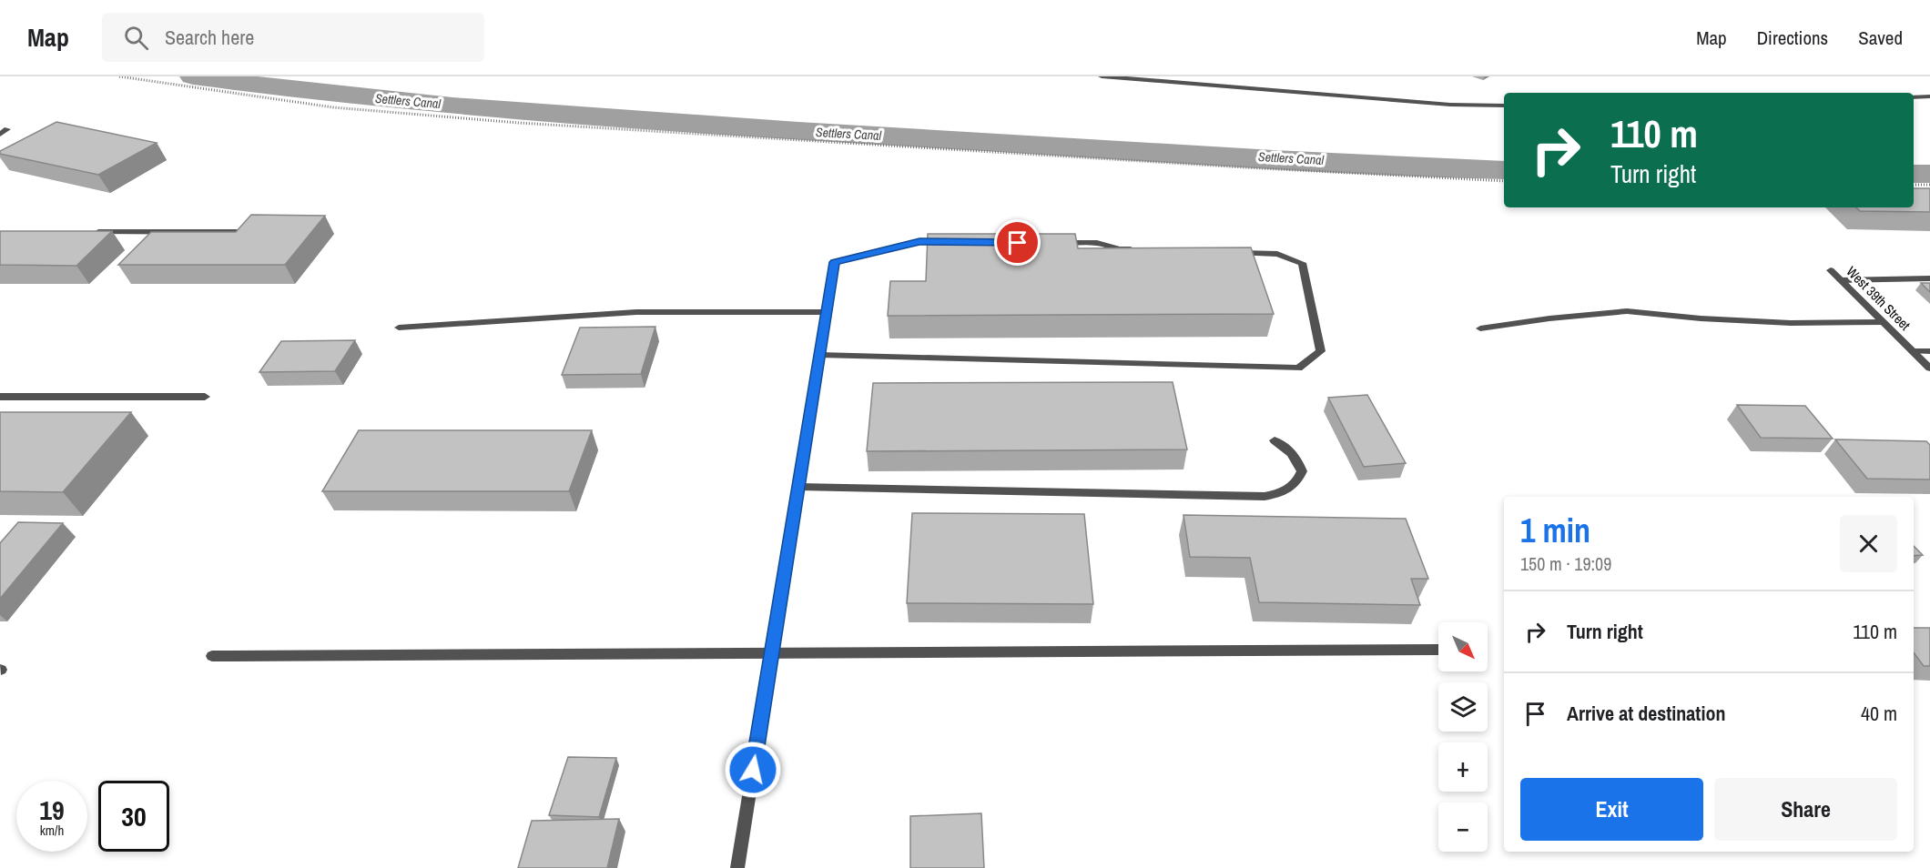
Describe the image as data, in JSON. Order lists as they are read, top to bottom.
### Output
{
  "streets": {
    "street": ["West 39th Street"]
  },
  "water": ["Settlers Canal"],
  "north": "bottom right",
  "page": {
    "header": "Map",
    "search": "Search here",
    "nav": ["Map", "Directions", "Saved"],
    "turn": ["110 m", "Turn right"],
    "heading": ["1 min", "150 m · 19:09"],
    "list": [
      {
        "name": "Turn right",
        "value": "110 m"
      },
      {
        "name": "Arrive at destination",
        "value": "40 m"
      }
    ],
    "map_buttons": ["+", "−"],
    "buttons": ["Exit", "Share"],
    "speed": "19 km/h",
    "limit": "30"
  }
}
